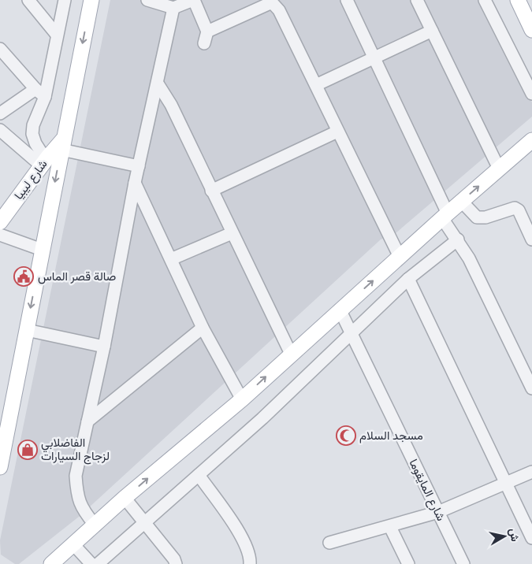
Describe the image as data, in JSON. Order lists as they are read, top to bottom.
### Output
{
  "streets": {
    "main road": ["شارع ليبيا"],
    "street": ["شارع المايقوما"]
  },
  "places": {
    "public building": ["صالة قصر الماس"],
    "mosque": ["مسجد السلام"],
    "shop": ["الفاضلابي لزجاج السيارات"]
  },
  "north": "right"
}
